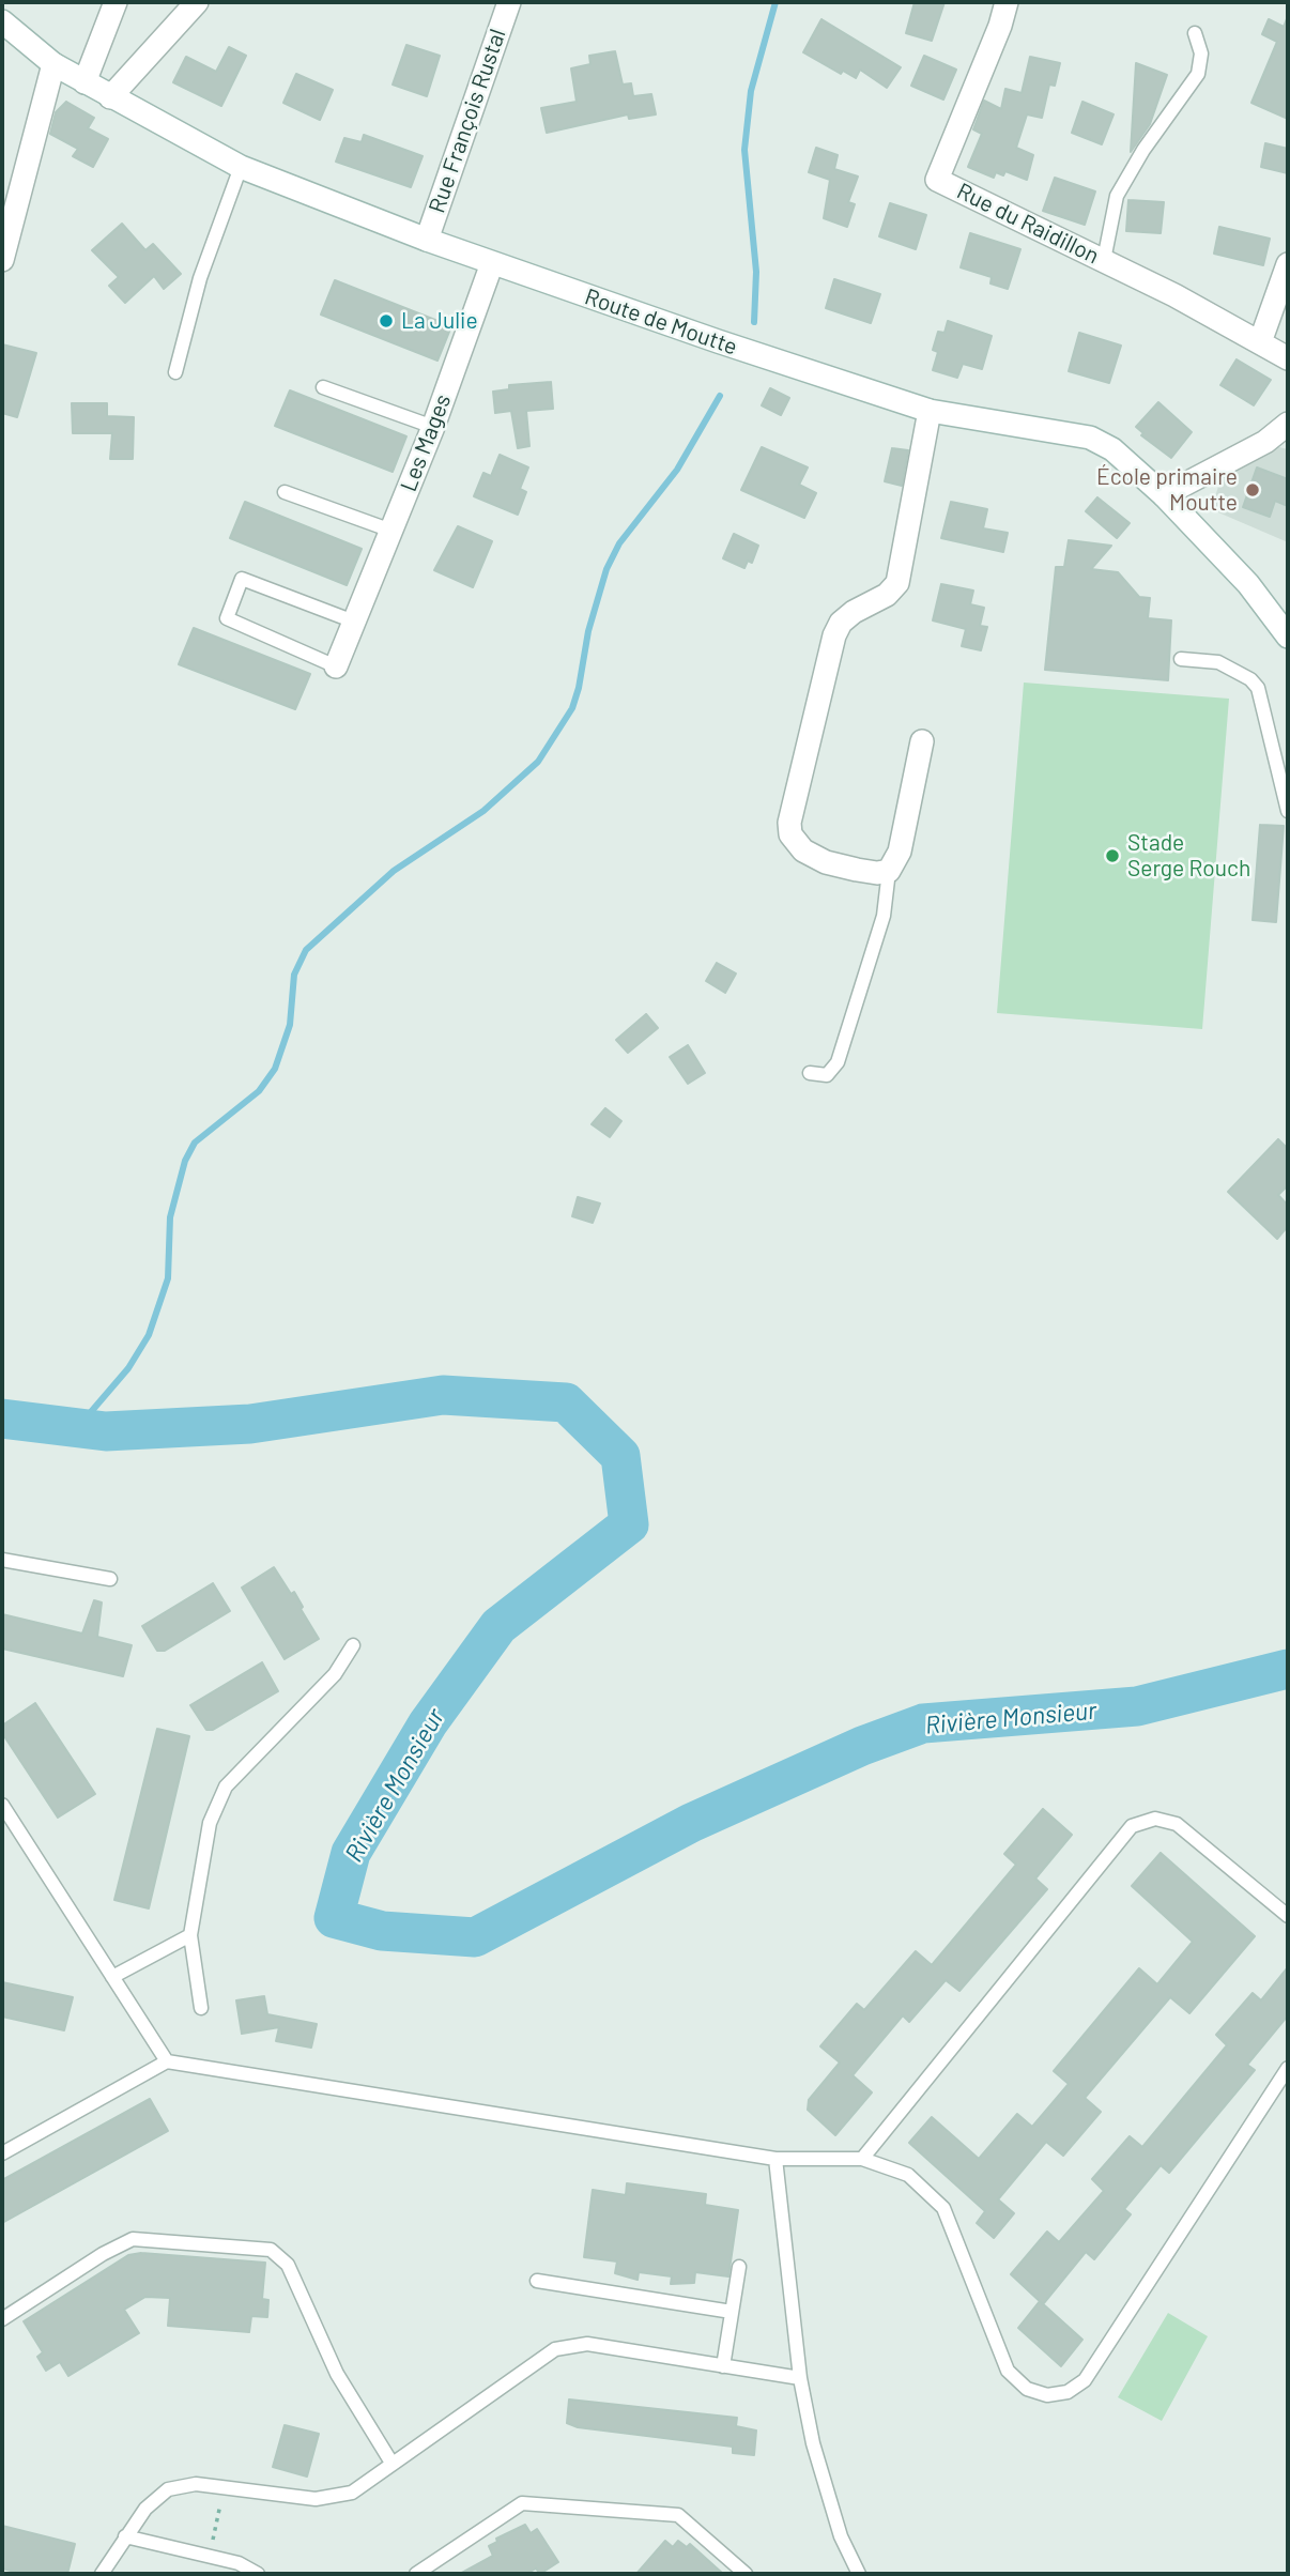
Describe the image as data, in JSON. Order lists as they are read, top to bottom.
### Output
{
  "streets": {
    "street": [
      "Rue François Rustal",
      "Rue du Raidillon",
      "Route de Moutte",
      "Les Mages"
    ]
  },
  "crossings": [
    ["Rue François Rustal", "Route de Moutte"],
    ["Route de Moutte", "Les Mages"]
  ],
  "water": ["Rivière Monsieur"],
  "places": ["La Julie", "École primaire Moutte", "Stade Serge Rouch"]
}
